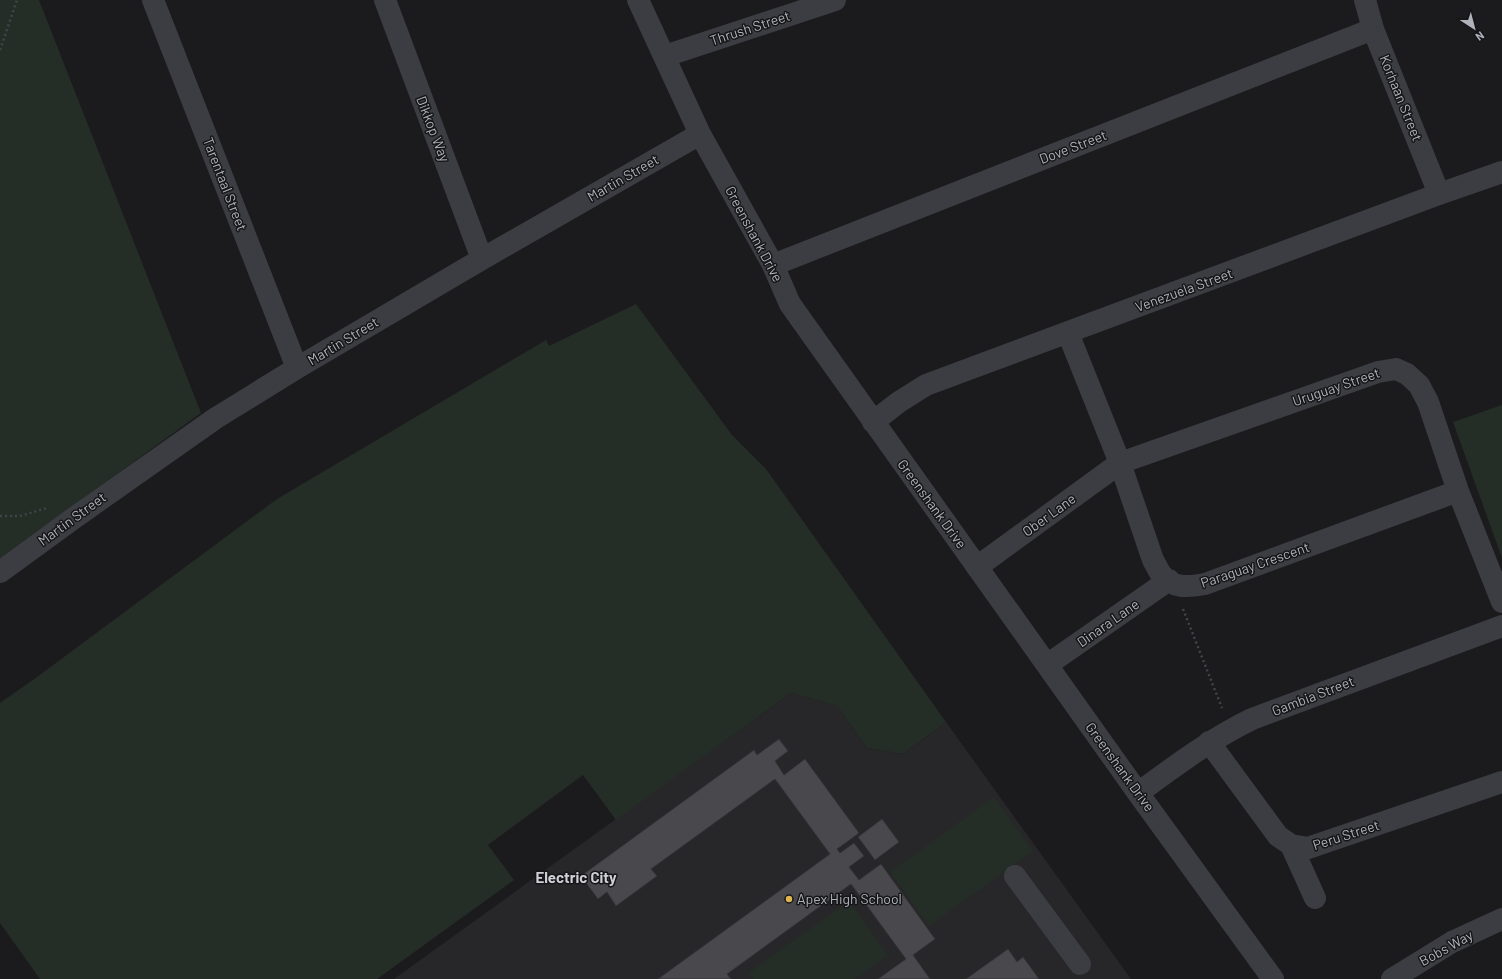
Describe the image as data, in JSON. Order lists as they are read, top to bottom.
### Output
{
  "streets": {
    "street": [
      "Thrush Street",
      "Korhaan Street",
      "Dikkop Way",
      "Dove Street",
      "Martin Street",
      "Tarentaal Street",
      "Greenshank Drive",
      "Venezuela Street",
      "Uruguay Street",
      "Ober Lane",
      "Paraguay Crescent",
      "Dinara Lane",
      "Gambia Street",
      "Peru Street",
      "Bobs Way"
    ]
  },
  "crossings": [
    ["Thrush Street", "Greenshank Drive"],
    ["Korhaan Street", "Dove Street"],
    ["Korhaan Street", "Venezuela Street"],
    ["Dikkop Way", "Martin Street"],
    ["Dove Street", "Greenshank Drive"],
    ["Martin Street", "Tarentaal Street"],
    ["Martin Street", "Greenshank Drive"],
    ["Greenshank Drive", "Venezuela Street"],
    ["Greenshank Drive", "Ober Lane"],
    ["Greenshank Drive", "Dinara Lane"],
    ["Greenshank Drive", "Gambia Street"],
    ["Uruguay Street", "Ober Lane"],
    ["Uruguay Street", "Paraguay Crescent"],
    ["Paraguay Crescent", "Dinara Lane"],
    ["Gambia Street", "Peru Street"]
  ],
  "districts": ["Electric City"],
  "places": ["Apex High School"],
  "north": "bottom right"
}
